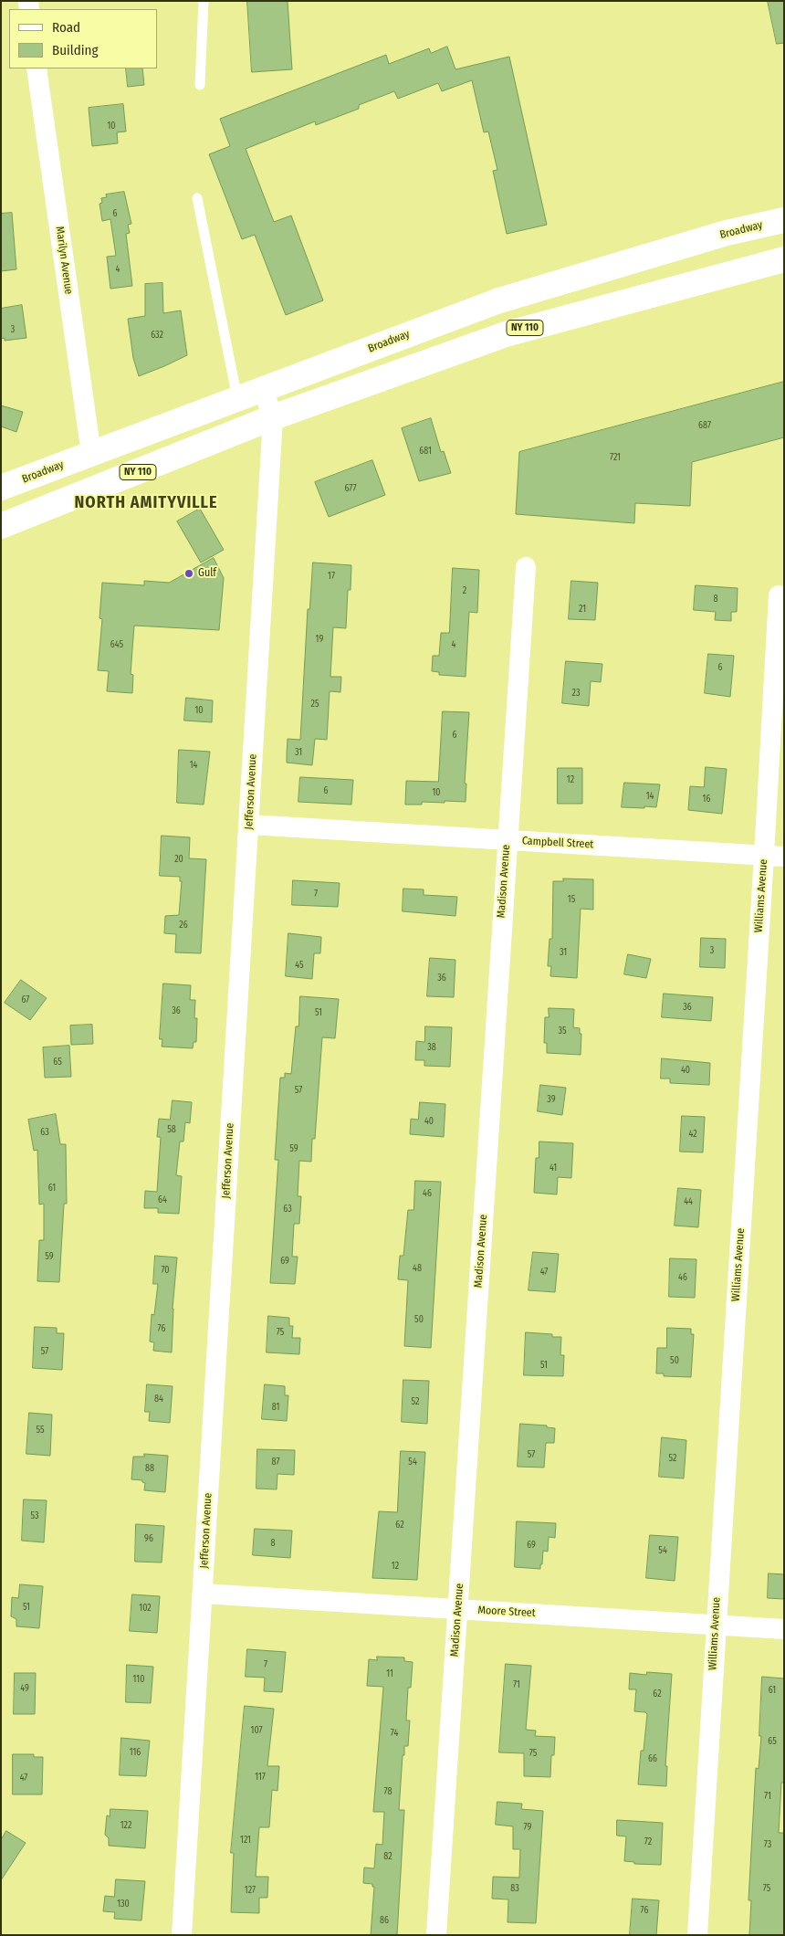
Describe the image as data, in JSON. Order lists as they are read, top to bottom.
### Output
{
  "streets": {
    "main road": ["Broadway", "NY 110"],
    "street": [
      "Marilyn Avenue",
      "Jefferson Avenue",
      "Campbell Street",
      "Madison Avenue",
      "Williams Avenue",
      "Moore Street"
    ]
  },
  "crossings": [
    ["Broadway", "Marilyn Avenue"],
    ["Broadway", "Jefferson Avenue"],
    ["NY 110", "Jefferson Avenue"],
    ["Jefferson Avenue", "Campbell Street"],
    ["Jefferson Avenue", "Moore Street"],
    ["Campbell Street", "Madison Avenue"],
    ["Campbell Street", "Williams Avenue"],
    ["Madison Avenue", "Moore Street"],
    ["Williams Avenue", "Moore Street"]
  ],
  "districts": ["NORTH AMITYVILLE"],
  "places": ["Gulf"],
  "house_numbers": [
    "10",
    "6",
    "4",
    "3",
    "632",
    "687",
    "681",
    "721",
    "677",
    "17",
    "2",
    "8",
    "21",
    "19",
    "645",
    "4",
    "6",
    "23",
    "25",
    "10",
    "6",
    "31",
    "14",
    "12",
    "6",
    "10",
    "14",
    "16",
    "20",
    "7",
    "15",
    "26",
    "3",
    "31",
    "45",
    "36",
    "67",
    "36",
    "36",
    "51",
    "35",
    "38",
    "65",
    "40",
    "57",
    "39",
    "40",
    "58",
    "63",
    "42",
    "59",
    "41",
    "61",
    "46",
    "64",
    "44",
    "63",
    "59",
    "69",
    "48",
    "70",
    "47",
    "46",
    "50",
    "76",
    "75",
    "57",
    "50",
    "51",
    "84",
    "52",
    "81",
    "55",
    "57",
    "52",
    "87",
    "54",
    "88",
    "53",
    "62",
    "96",
    "8",
    "69",
    "54",
    "12",
    "51",
    "102",
    "7",
    "11",
    "110",
    "71",
    "49",
    "61",
    "62",
    "107",
    "74",
    "65",
    "116",
    "75",
    "66",
    "117",
    "47",
    "78",
    "71",
    "122",
    "79",
    "121",
    "72",
    "73",
    "82",
    "83",
    "75",
    "127",
    "130",
    "76",
    "86"
  ],
  "legend": ["Road", "Building"]
}
